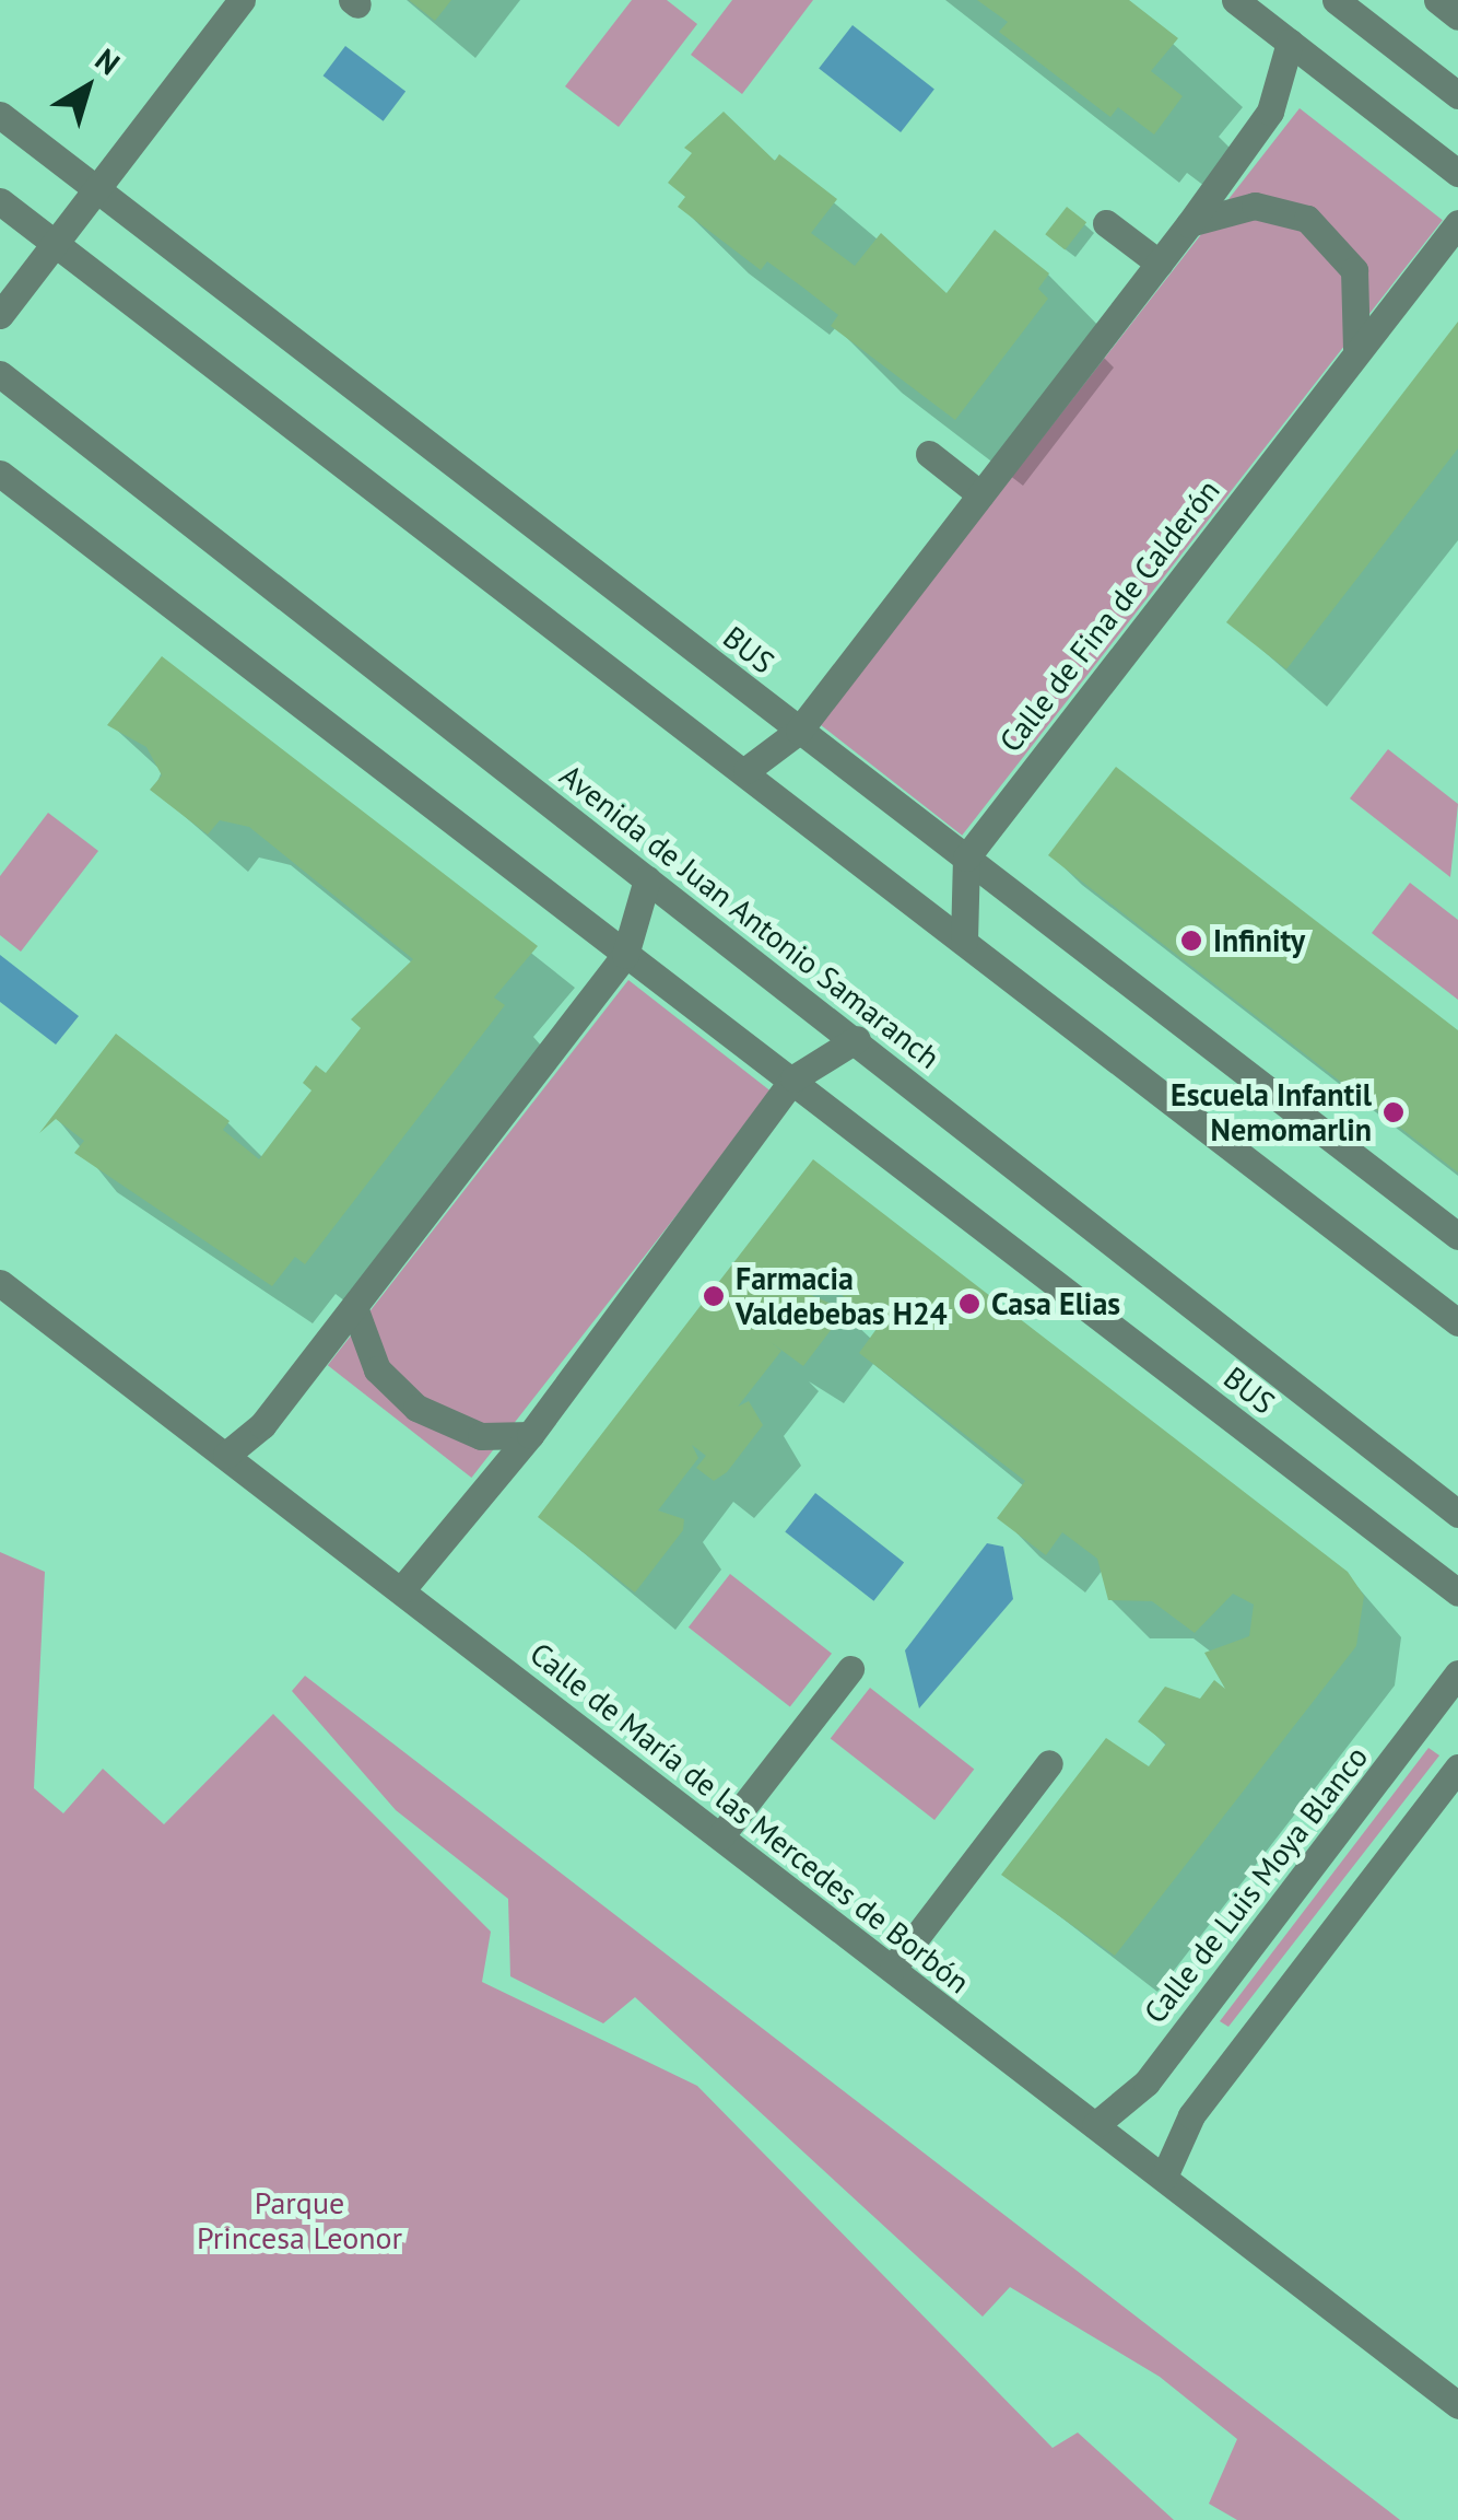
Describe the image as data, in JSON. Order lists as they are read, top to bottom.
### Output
{
  "streets": {
    "street": [
      "Calle de Fina de Calderón",
      "BUS",
      "Avenida de Juan Antonio Samaranch",
      "Calle de María de las Mercedes de Borbón",
      "Calle de Luis Moya Blanco"
    ]
  },
  "crossings": [
    ["Calle de Fina de Calderón", "BUS"],
    ["Calle de María de las Mercedes de Borbón", "Calle de Luis Moya Blanco"]
  ],
  "parks": ["Parque Princesa Leonor"],
  "places": [
    "Infinity",
    "Escuela Infantil Nemomarlin",
    "Farmacia Valdebebas H24",
    "Casa Elias"
  ],
  "north": "top right"
}
